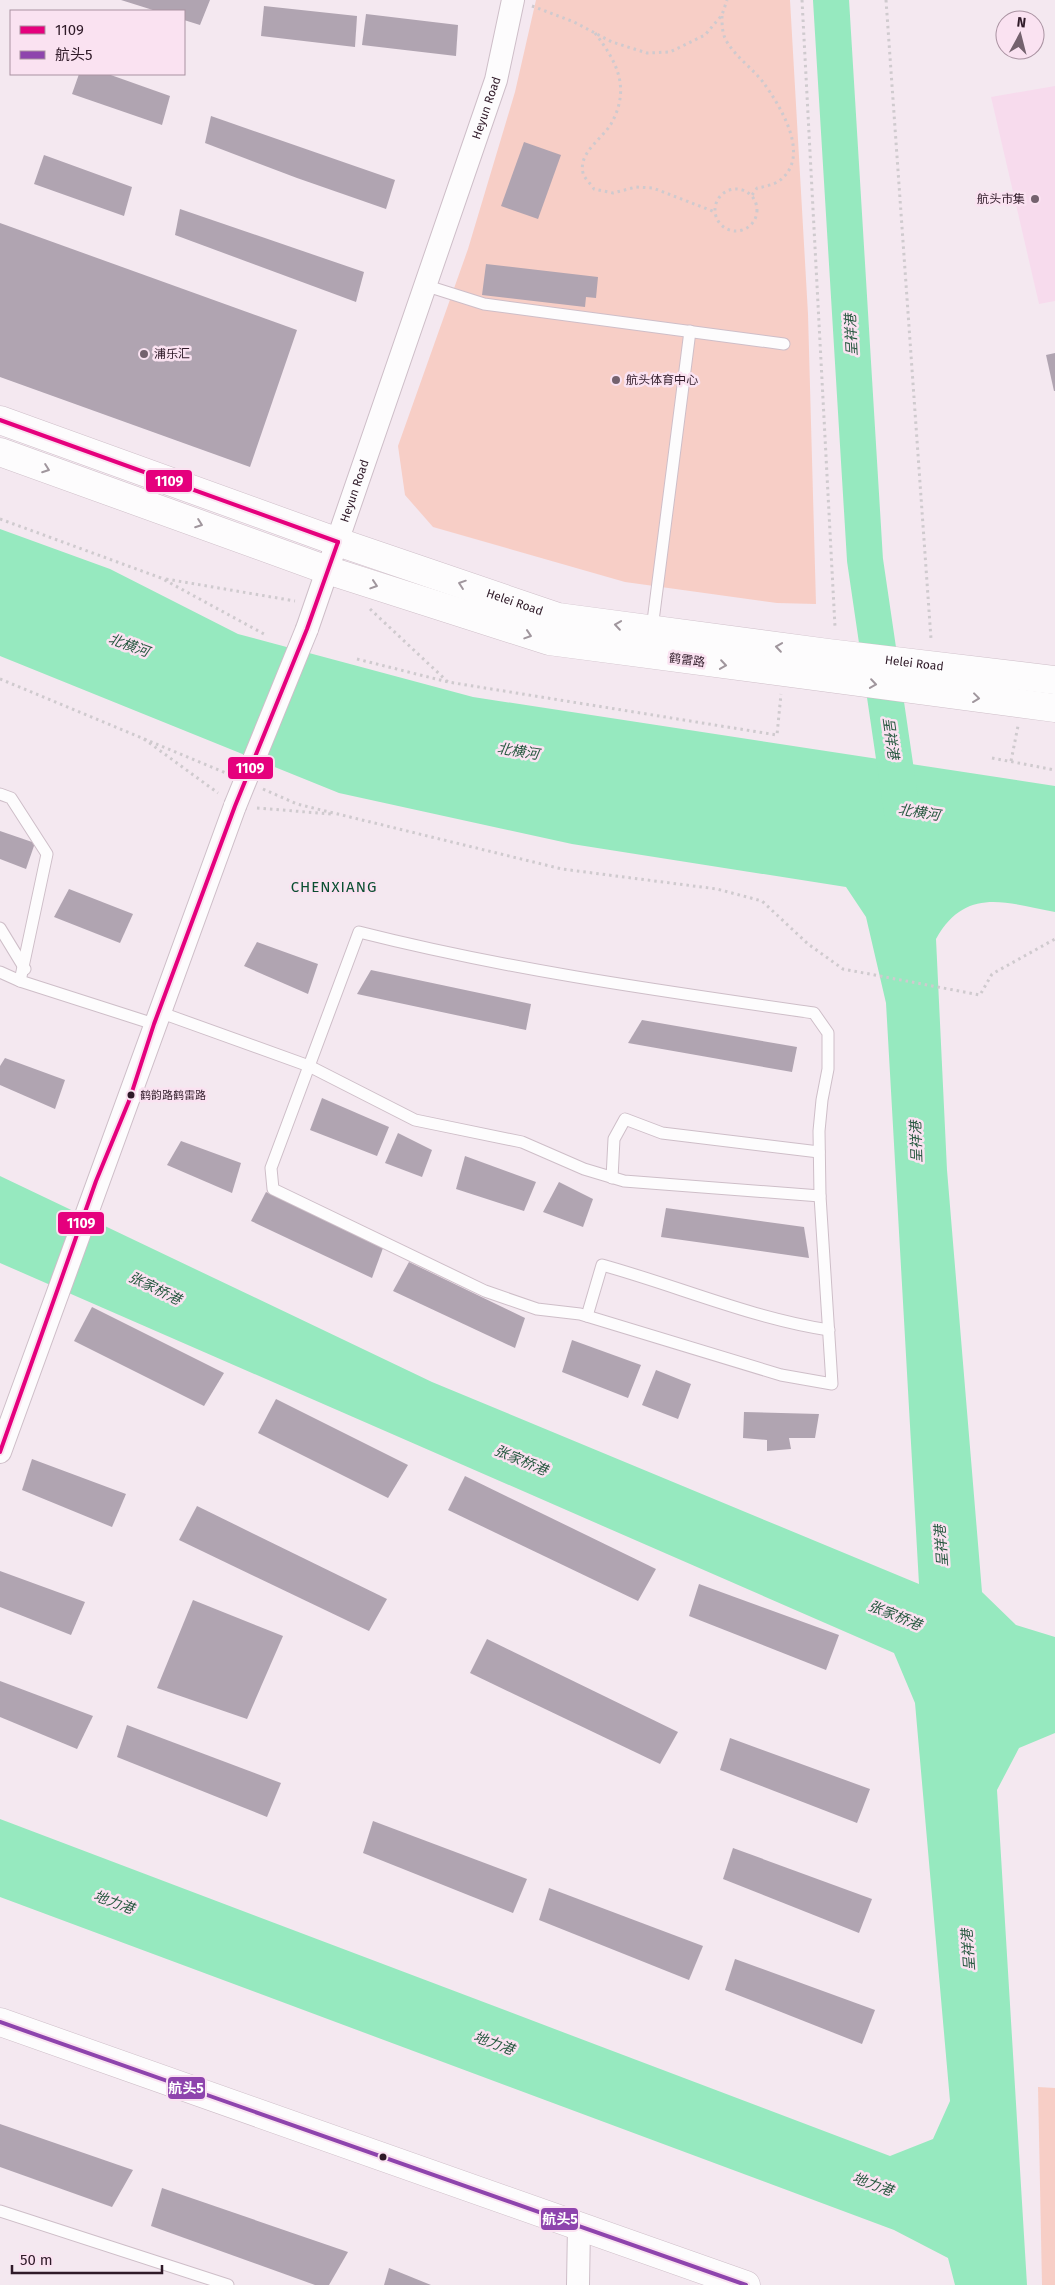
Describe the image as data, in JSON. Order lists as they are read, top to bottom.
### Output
{
  "streets": {
    "street": ["Heyun Road", "Helei Road", "鹤雷路"]
  },
  "crossings": [
    ["Heyun Road", "Helei Road"],
    ["Heyun Road", "鹤雷路"],
    ["Helei Road", "鹤雷路"]
  ],
  "one_way": ["Helei Road", "鹤雷路"],
  "districts": ["CHENXIANG"],
  "water": [
    "呈祥港",
    "北横河",
    "张家桥港",
    "地力港"
  ],
  "places": [
    "航头市集",
    "浦乐汇",
    "航头体育中心",
    "鹤韵路鹤雷路"
  ],
  "lines": ["transit line 1109", "transit line 航头5"],
  "legend": ["1109", "航头5"],
  "scale_bar": "50 m",
  "north": "top"
}
